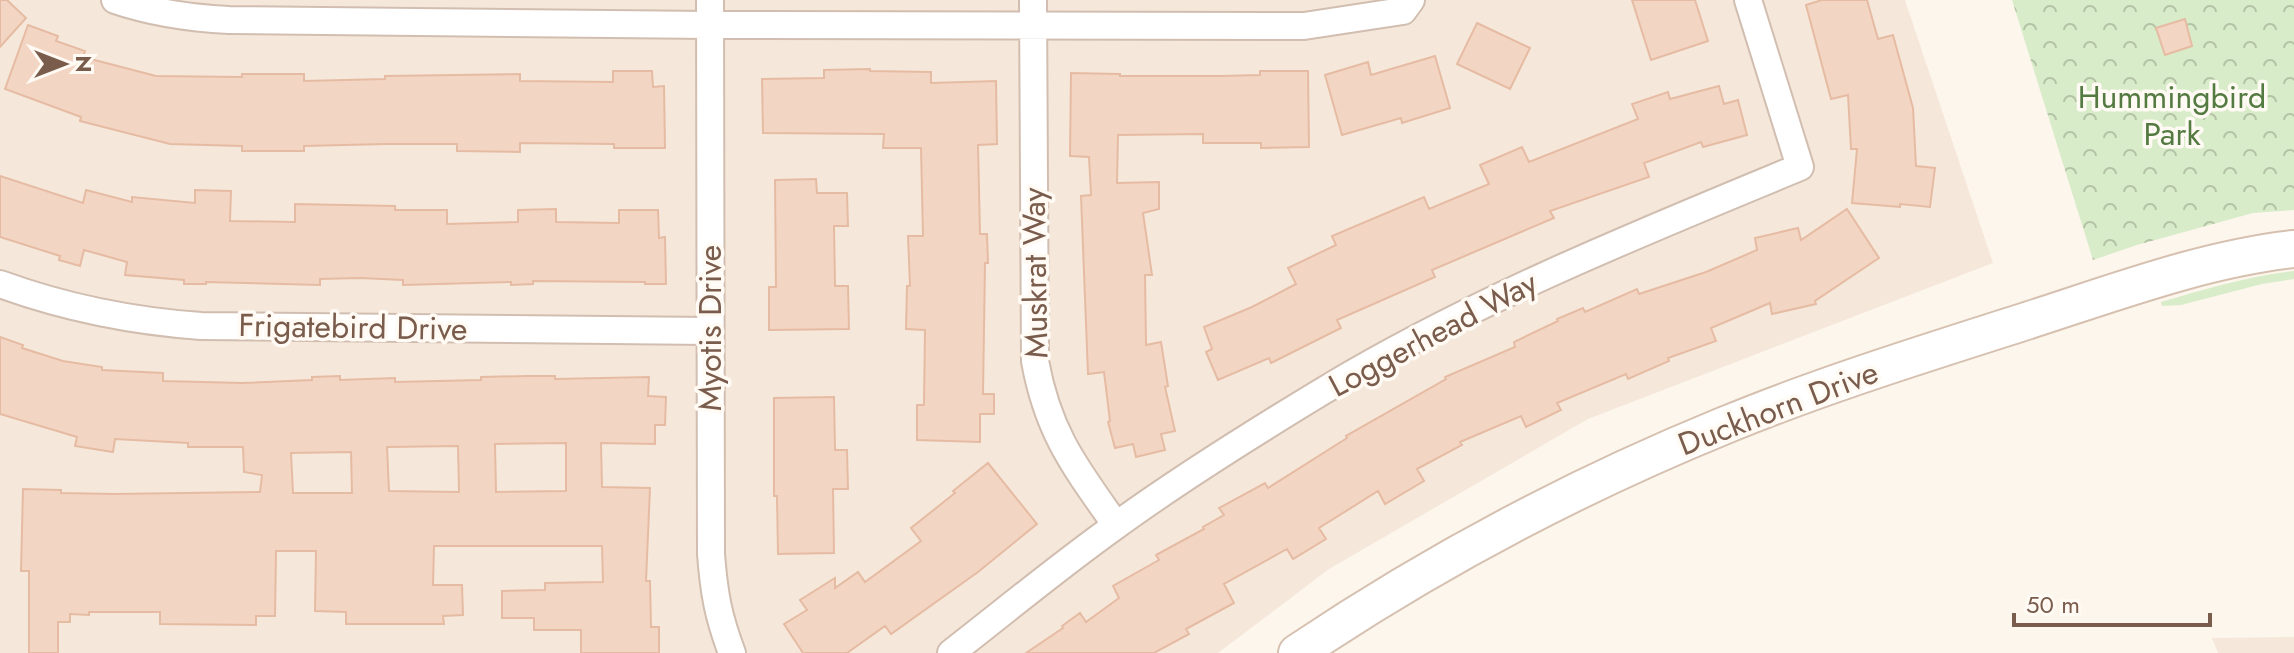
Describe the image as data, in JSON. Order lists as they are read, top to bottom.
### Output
{
  "streets": {
    "street": [
      "Muskrat Way",
      "Frigatebird Drive",
      "Myotis Drive",
      "Loggerhead Way",
      "Duckhorn Drive"
    ]
  },
  "crossings": [
    ["Muskrat Way", "Loggerhead Way"],
    ["Frigatebird Drive", "Myotis Drive"]
  ],
  "parks": ["Hummingbird Park"],
  "scale_bar": "50 m",
  "north": "right"
}
